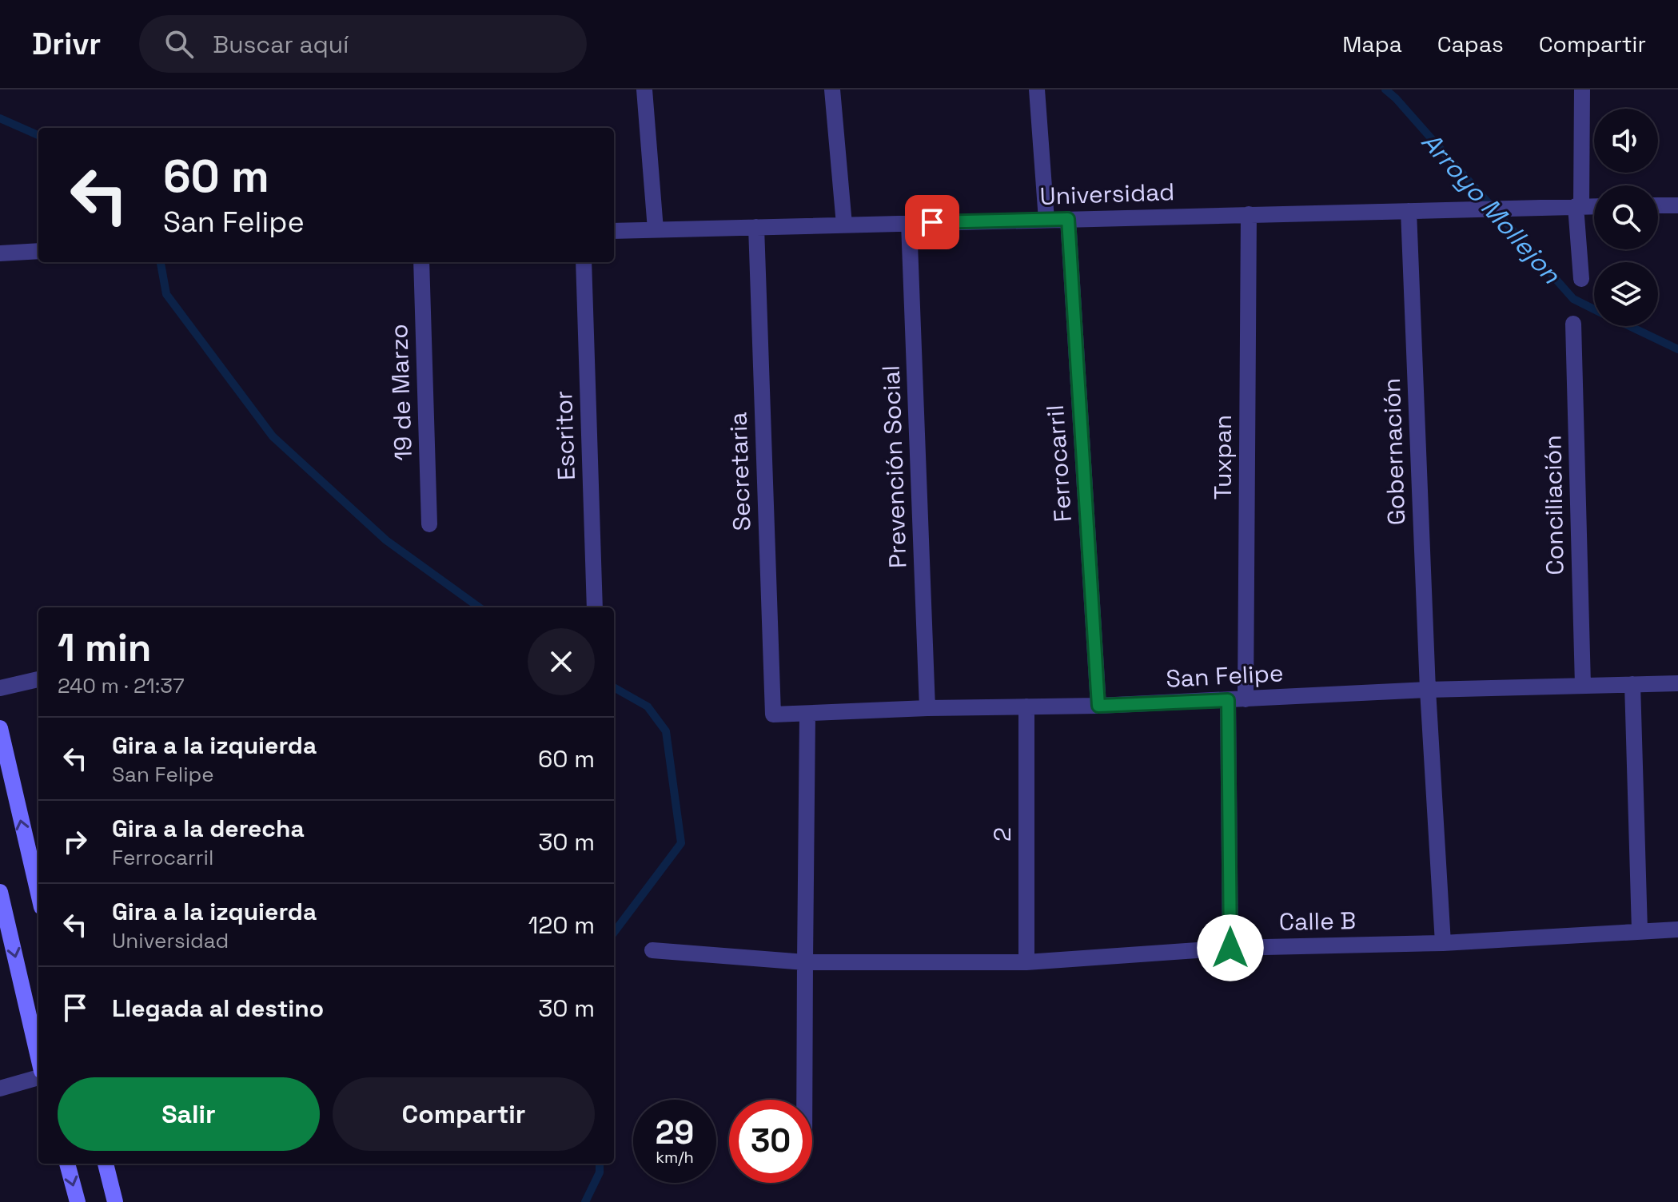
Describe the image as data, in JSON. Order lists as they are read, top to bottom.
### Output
{
  "streets": {
    "street": [
      "Universidad",
      "19 de Marzo",
      "Escritor",
      "Gobernación",
      "Tuxpan",
      "Ferrocarril",
      "Prevención Social",
      "Secretaria",
      "Conciliación",
      "San Felipe",
      "2",
      "Calle B"
    ]
  },
  "crossings": [
    ["Universidad", "Gobernación"],
    ["Universidad", "Tuxpan"],
    ["Universidad", "Ferrocarril"],
    ["Universidad", "Prevención Social"],
    ["Universidad", "Secretaria"],
    ["Gobernación", "San Felipe"],
    ["Gobernación", "Calle B"],
    ["Tuxpan", "San Felipe"],
    ["Ferrocarril", "San Felipe"],
    ["Prevención Social", "San Felipe"],
    ["Secretaria", "San Felipe"],
    ["Conciliación", "San Felipe"],
    ["San Felipe", "2"],
    ["2", "Calle B"]
  ],
  "water": ["Arroyo Mollejon"],
  "page": {
    "header": "Drivr",
    "search": "Buscar aquí",
    "nav": ["Mapa", "Capas", "Compartir"],
    "turn": ["60 m", "San Felipe"],
    "heading": ["1 min", "240 m · 21:37"],
    "list": [
      {
        "name": "Gira a la izquierda",
        "note": "San Felipe",
        "value": "60 m"
      },
      {
        "name": "Gira a la derecha",
        "note": "Ferrocarril",
        "value": "30 m"
      },
      {
        "name": "Gira a la izquierda",
        "note": "Universidad",
        "value": "120 m"
      },
      {
        "name": "Llegada al destino",
        "value": "30 m"
      }
    ],
    "buttons": ["Salir", "Compartir"],
    "speed": "29 km/h",
    "limit": "30"
  }
}
